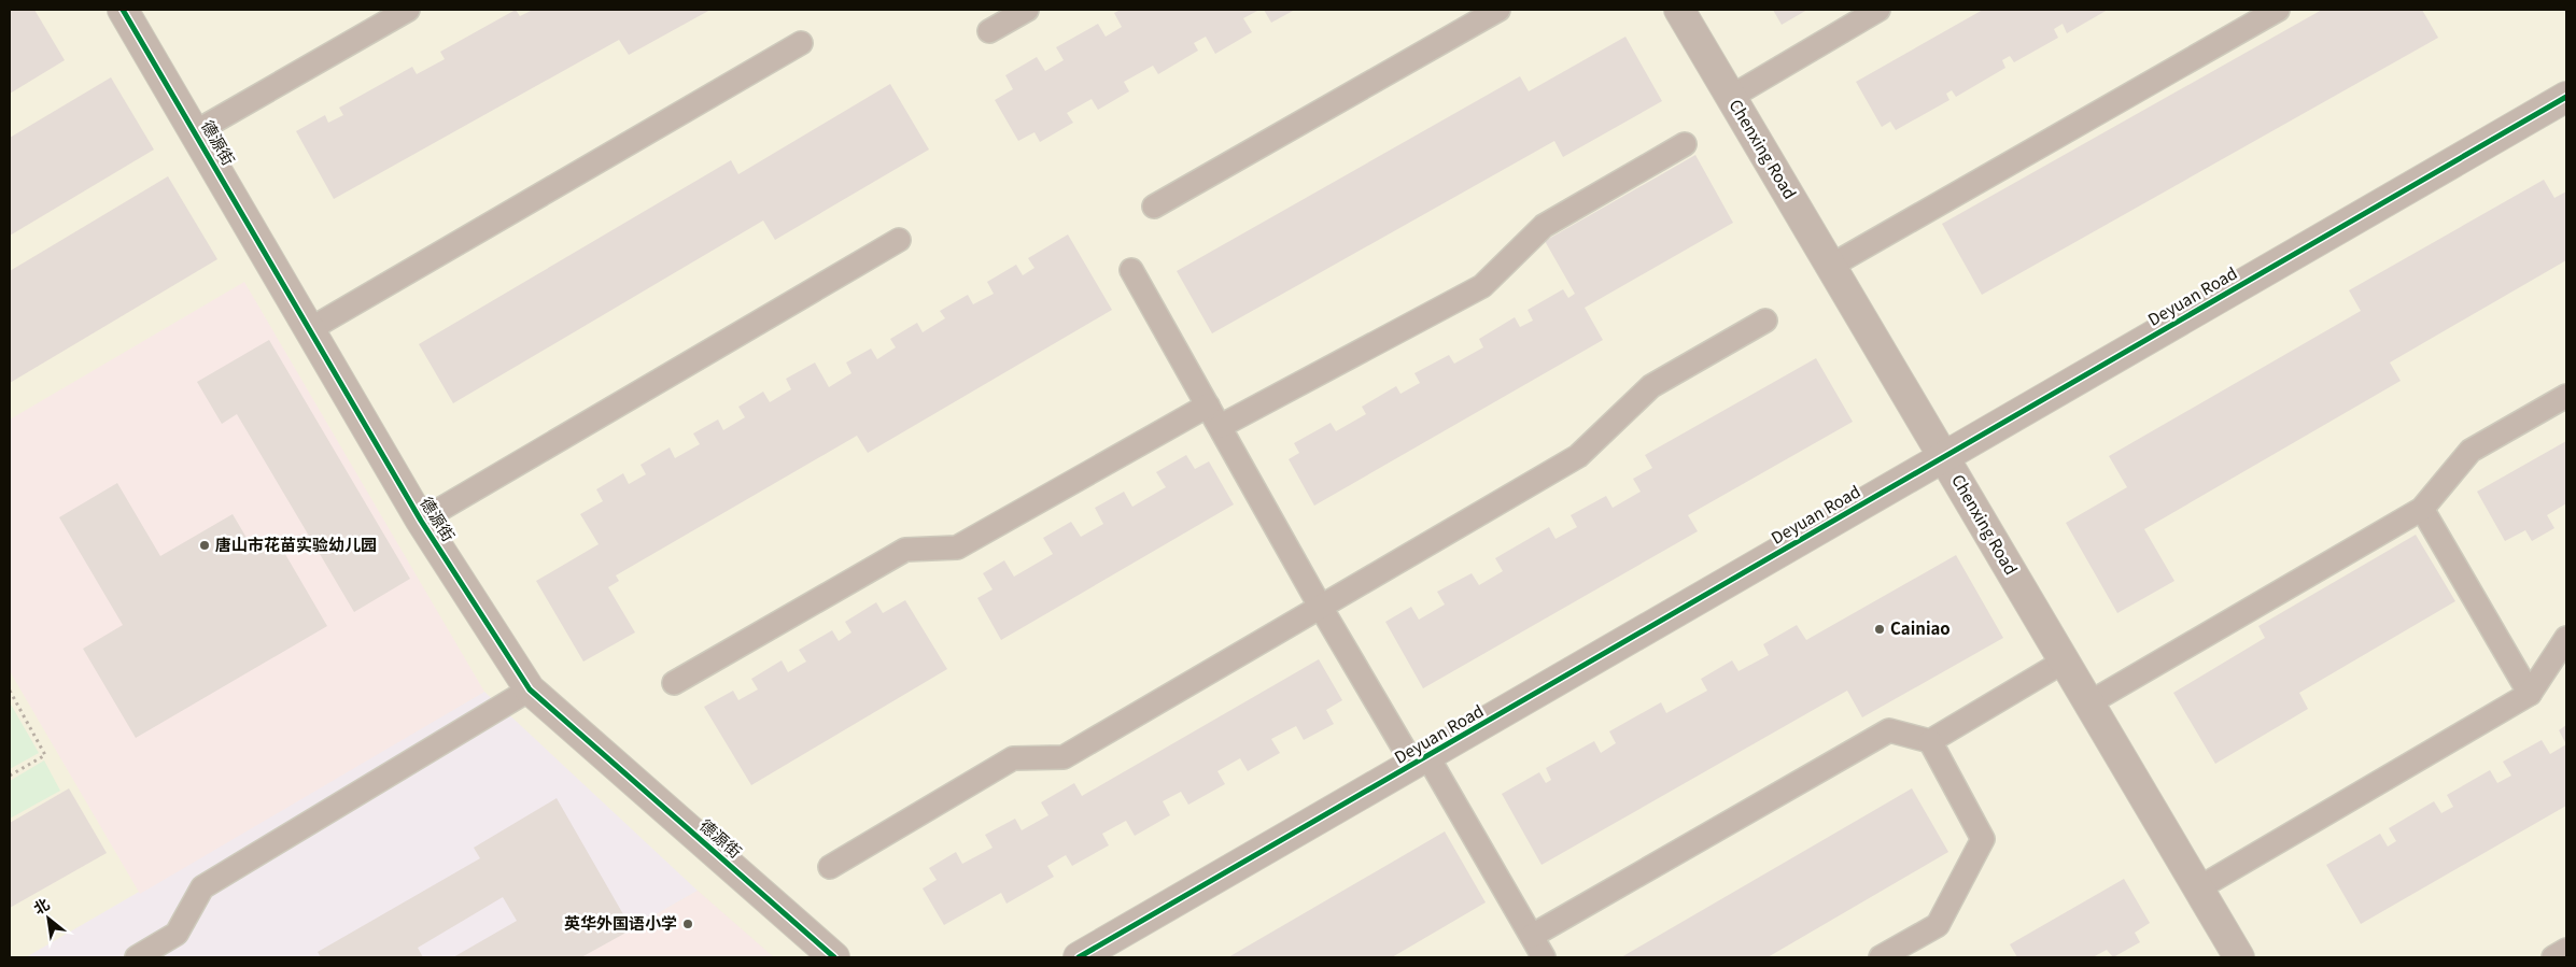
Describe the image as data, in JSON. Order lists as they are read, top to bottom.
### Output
{
  "streets": {
    "street": ["德源街", "Chenxing Road", "Deyuan Road"]
  },
  "crossings": [
    ["Chenxing Road", "Deyuan Road"]
  ],
  "places": ["唐山市花苗实验幼儿园", "Cainiao", "英华外国语小学"],
  "north": "top left"
}
